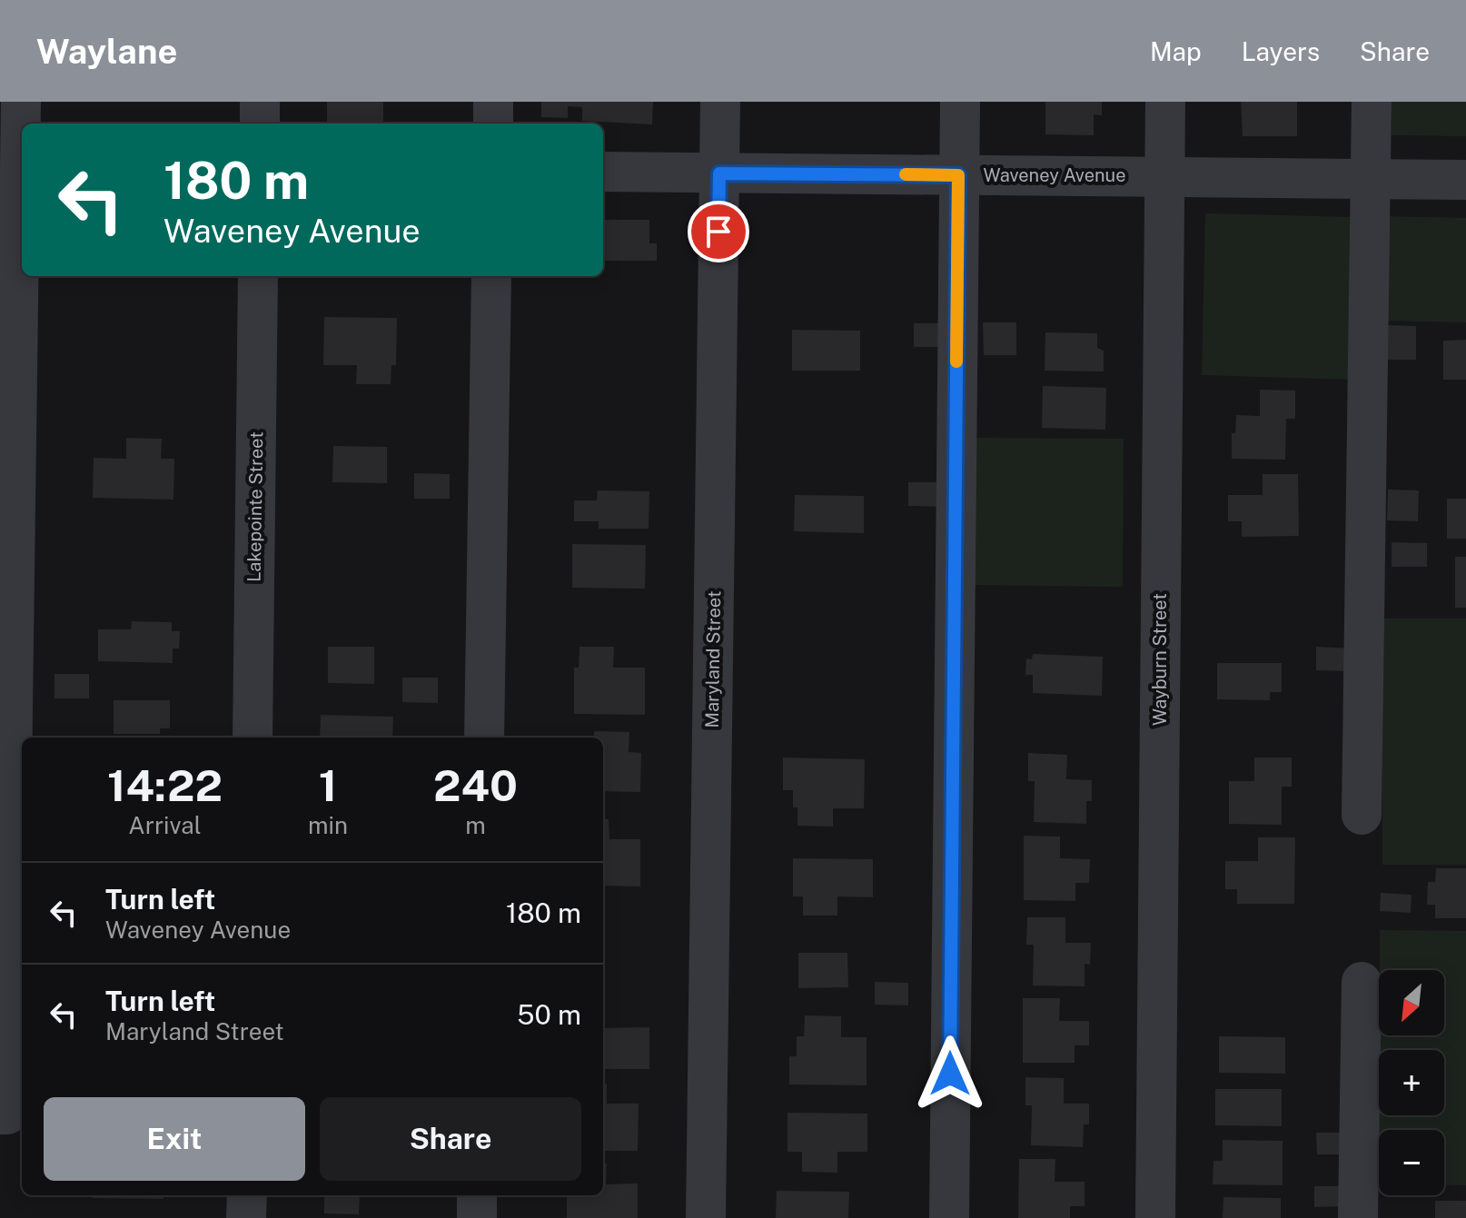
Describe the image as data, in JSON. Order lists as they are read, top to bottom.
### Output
{
  "streets": {
    "street": [
      "Waveney Avenue",
      "Lakepointe Street",
      "Maryland Street",
      "Wayburn Street"
    ]
  },
  "crossings": [
    ["Waveney Avenue", "Maryland Street"],
    ["Waveney Avenue", "Wayburn Street"]
  ],
  "north": "bottom left",
  "page": {
    "header": "Waylane",
    "nav": ["Map", "Layers", "Share"],
    "turn": ["180 m", "Waveney Avenue"],
    "eta": [
      "14:22",
      "Arrival",
      "1",
      "min",
      "240",
      "m"
    ],
    "list": [
      {
        "name": "Turn left",
        "note": "Waveney Avenue",
        "value": "180 m"
      },
      {
        "name": "Turn left",
        "note": "Maryland Street",
        "value": "50 m"
      }
    ],
    "map_buttons": ["+", "−"],
    "buttons": ["Exit", "Share"]
  }
}
